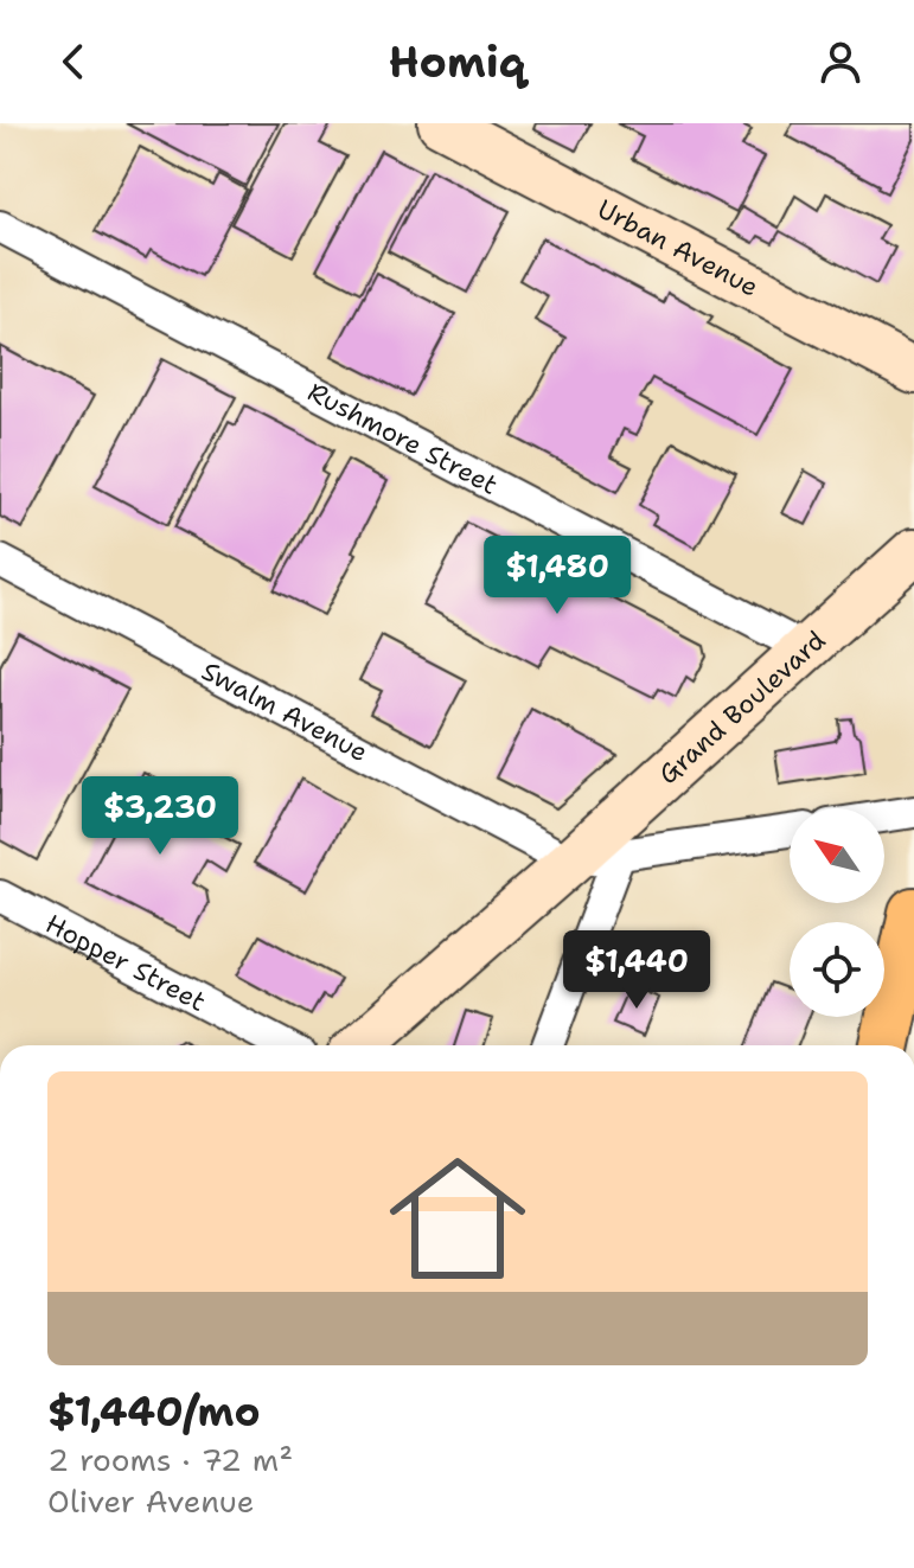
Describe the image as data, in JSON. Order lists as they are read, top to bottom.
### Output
{
  "streets": {
    "street": [
      "Urban Avenue",
      "Rushmore Street",
      "Grand Boulevard",
      "Swalm Avenue",
      "Hopper Street"
    ]
  },
  "crossings": [
    ["Rushmore Street", "Grand Boulevard"],
    ["Grand Boulevard", "Swalm Avenue"]
  ],
  "north": "top left",
  "page": {
    "header": "Homiq",
    "price": ["$1,480", "$3,230", "$1,440"],
    "list": [
      {
        "name": "$1,440/mo",
        "note": "2 rooms · 72 m² · Oliver Avenue"
      }
    ]
  }
}
